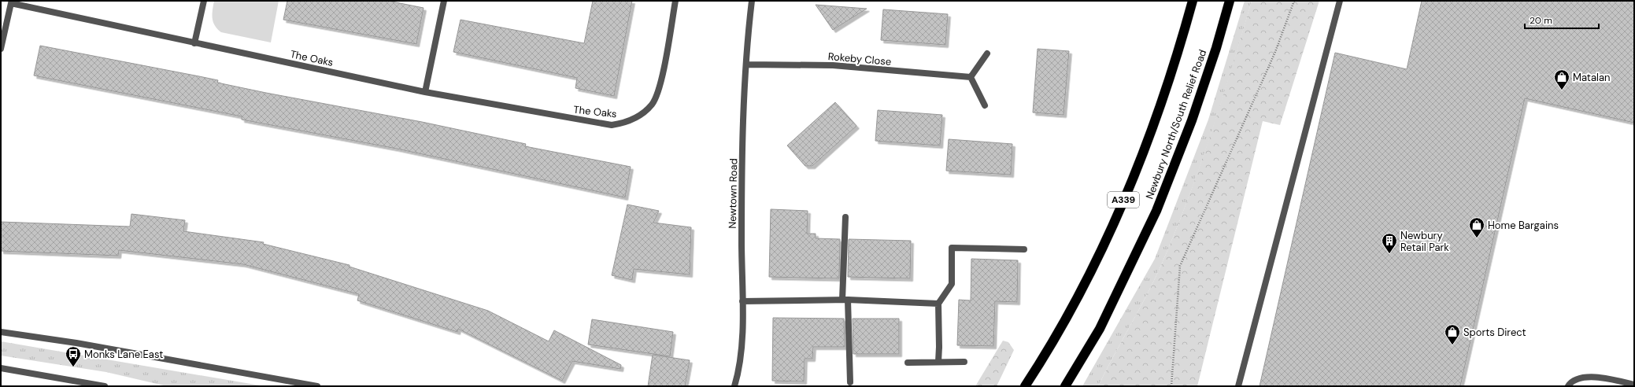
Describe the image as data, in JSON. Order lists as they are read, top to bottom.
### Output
{
  "streets": {
    "highway": ["Newbury North/South Relief Road", "A339"],
    "street": ["The Oaks", "Rokeby Close", "Newtown Road"]
  },
  "crossings": [
    ["Rokeby Close", "Newtown Road"]
  ],
  "places": {
    "shop": ["Matalan", "Home Bargains", "Sports Direct"],
    "building": ["Newbury Retail Park"],
    "bus stop": ["Monks Lane East"]
  },
  "scale_bar": "20 m"
}
